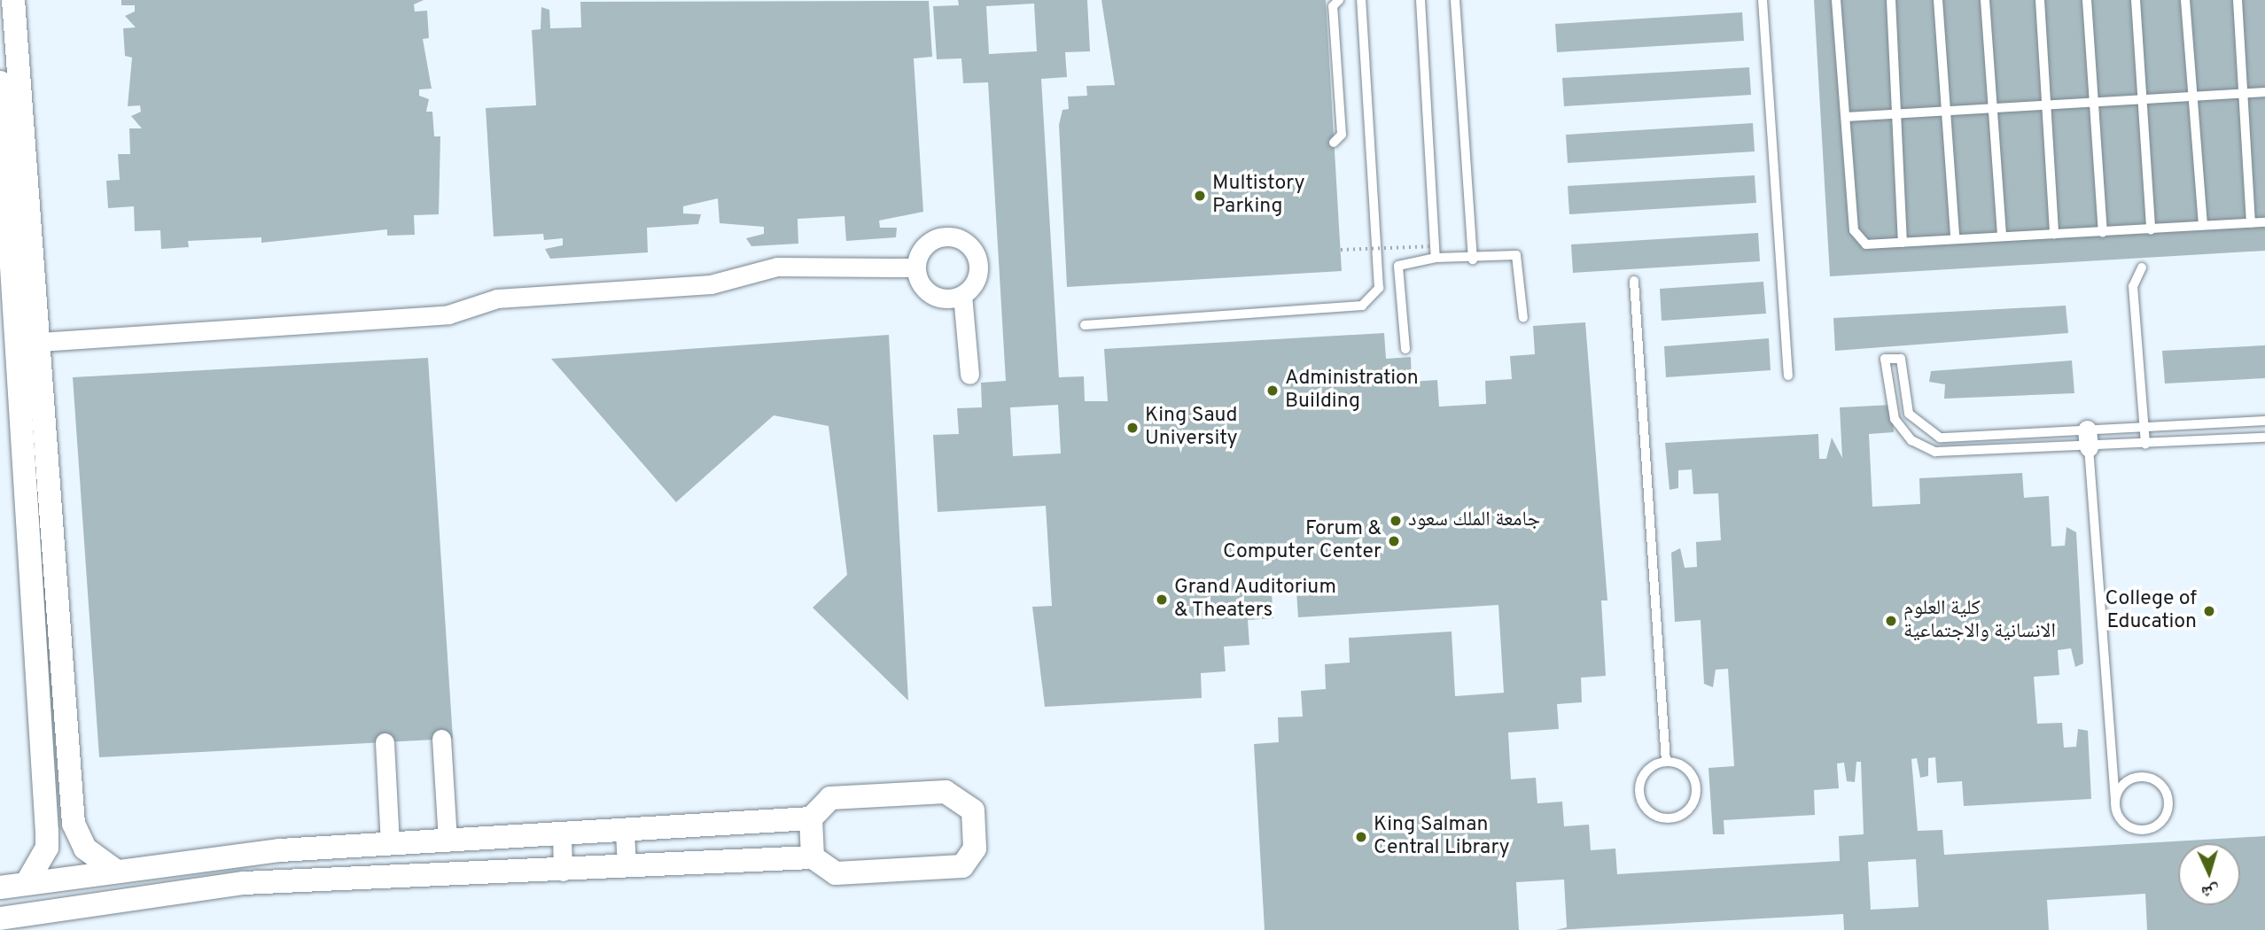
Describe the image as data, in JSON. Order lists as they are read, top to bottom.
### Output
{
  "places": [
    "Multistory Parking",
    "Administration Building",
    "King Saud University",
    "جامعة الملك سعود",
    "Forum & Computer Center",
    "Grand Auditorium & Theaters",
    "College of Education",
    "كلية العلوم الانسانية والاجتماعية",
    "King Salman Central Library"
  ],
  "north": "bottom"
}
